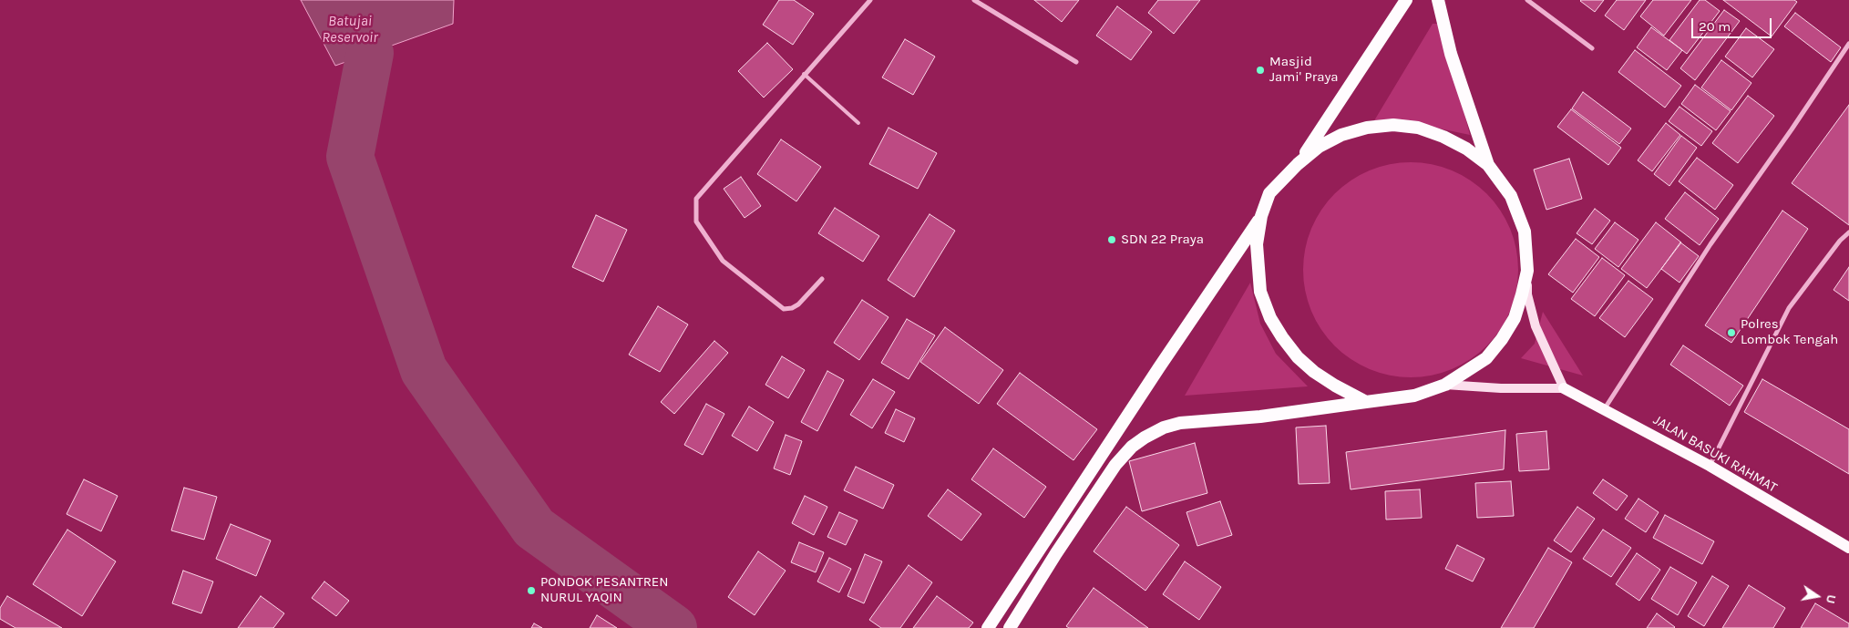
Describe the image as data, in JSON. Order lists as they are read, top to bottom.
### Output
{
  "streets": {
    "main road": ["JALAN BASUKI RAHMAT"]
  },
  "water": ["Batujai Reservoir"],
  "places": [
    "Masjid Jami' Praya",
    "SDN 22 Praya",
    "Polres Lombok Tengah",
    "PONDOK PESANTREN NURUL YAQIN"
  ],
  "scale_bar": "20 m",
  "north": "right"
}
